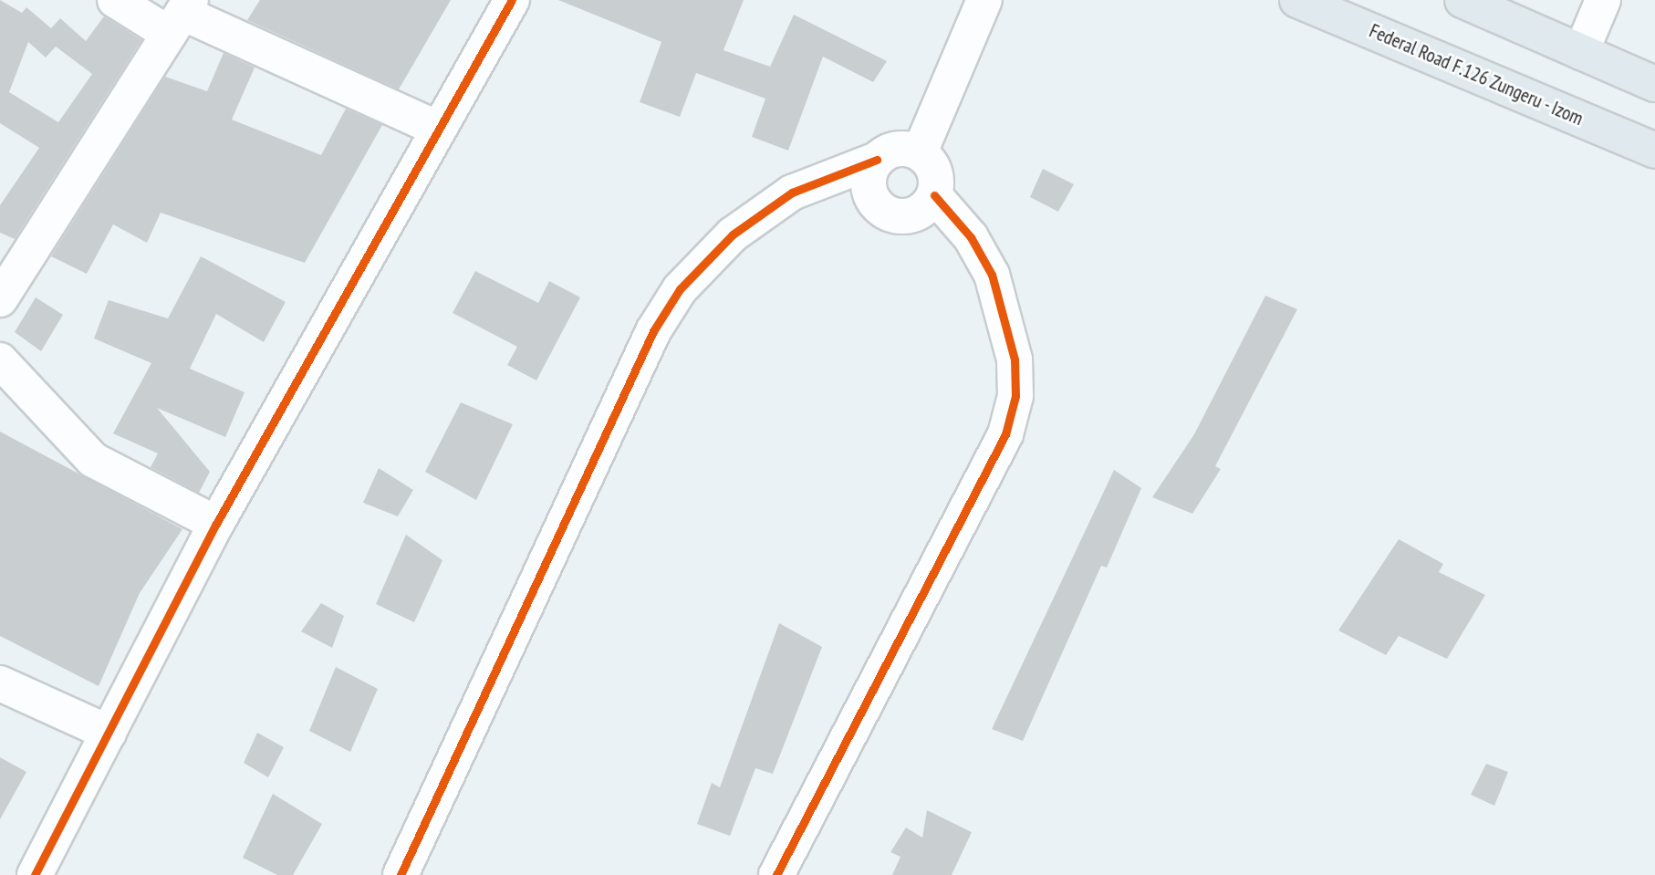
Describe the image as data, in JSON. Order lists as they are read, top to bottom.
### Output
{
  "streets": {
    "main road": ["Federal Road F.126 Zungeru - Izom"]
  }
}
